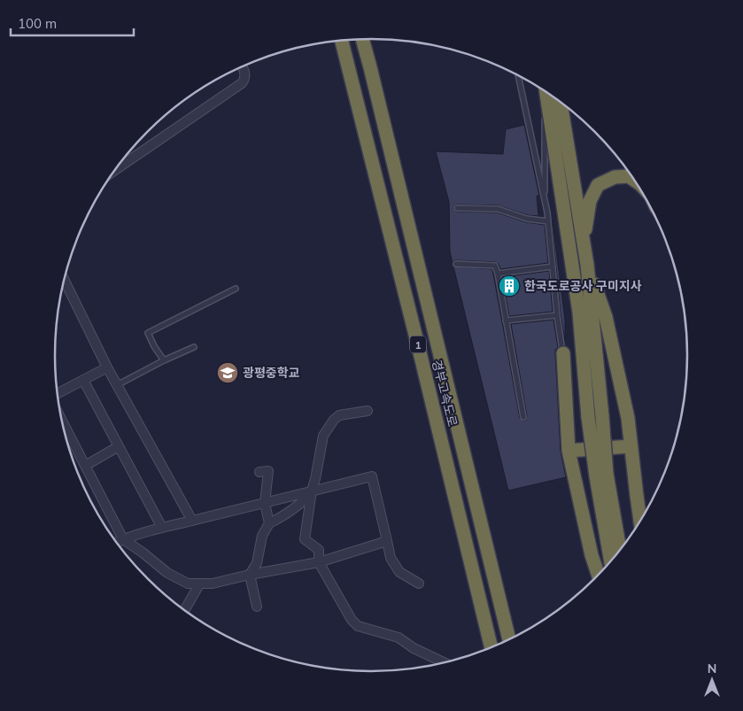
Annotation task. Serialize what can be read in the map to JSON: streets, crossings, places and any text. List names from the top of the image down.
{
  "streets": {
    "highway": ["1", "경부고속도로"]
  },
  "places": {
    "building": ["한국도로공사 구미지사"],
    "school or university": ["광평중학교"]
  },
  "scale_bar": "100 m",
  "north": "top"
}
